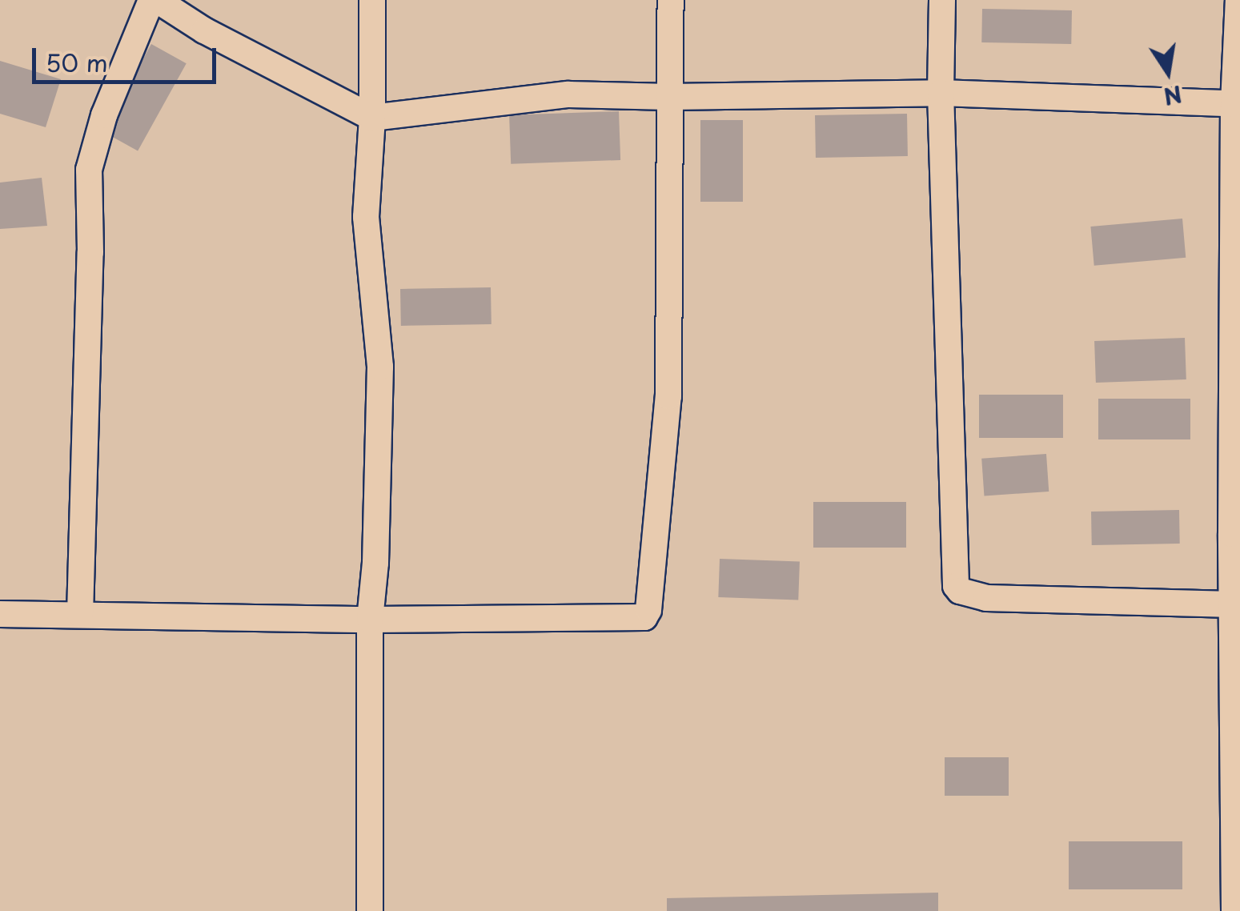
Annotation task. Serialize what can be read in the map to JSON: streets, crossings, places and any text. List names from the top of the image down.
{
  "scale_bar": "50 m",
  "north": "bottom"
}
